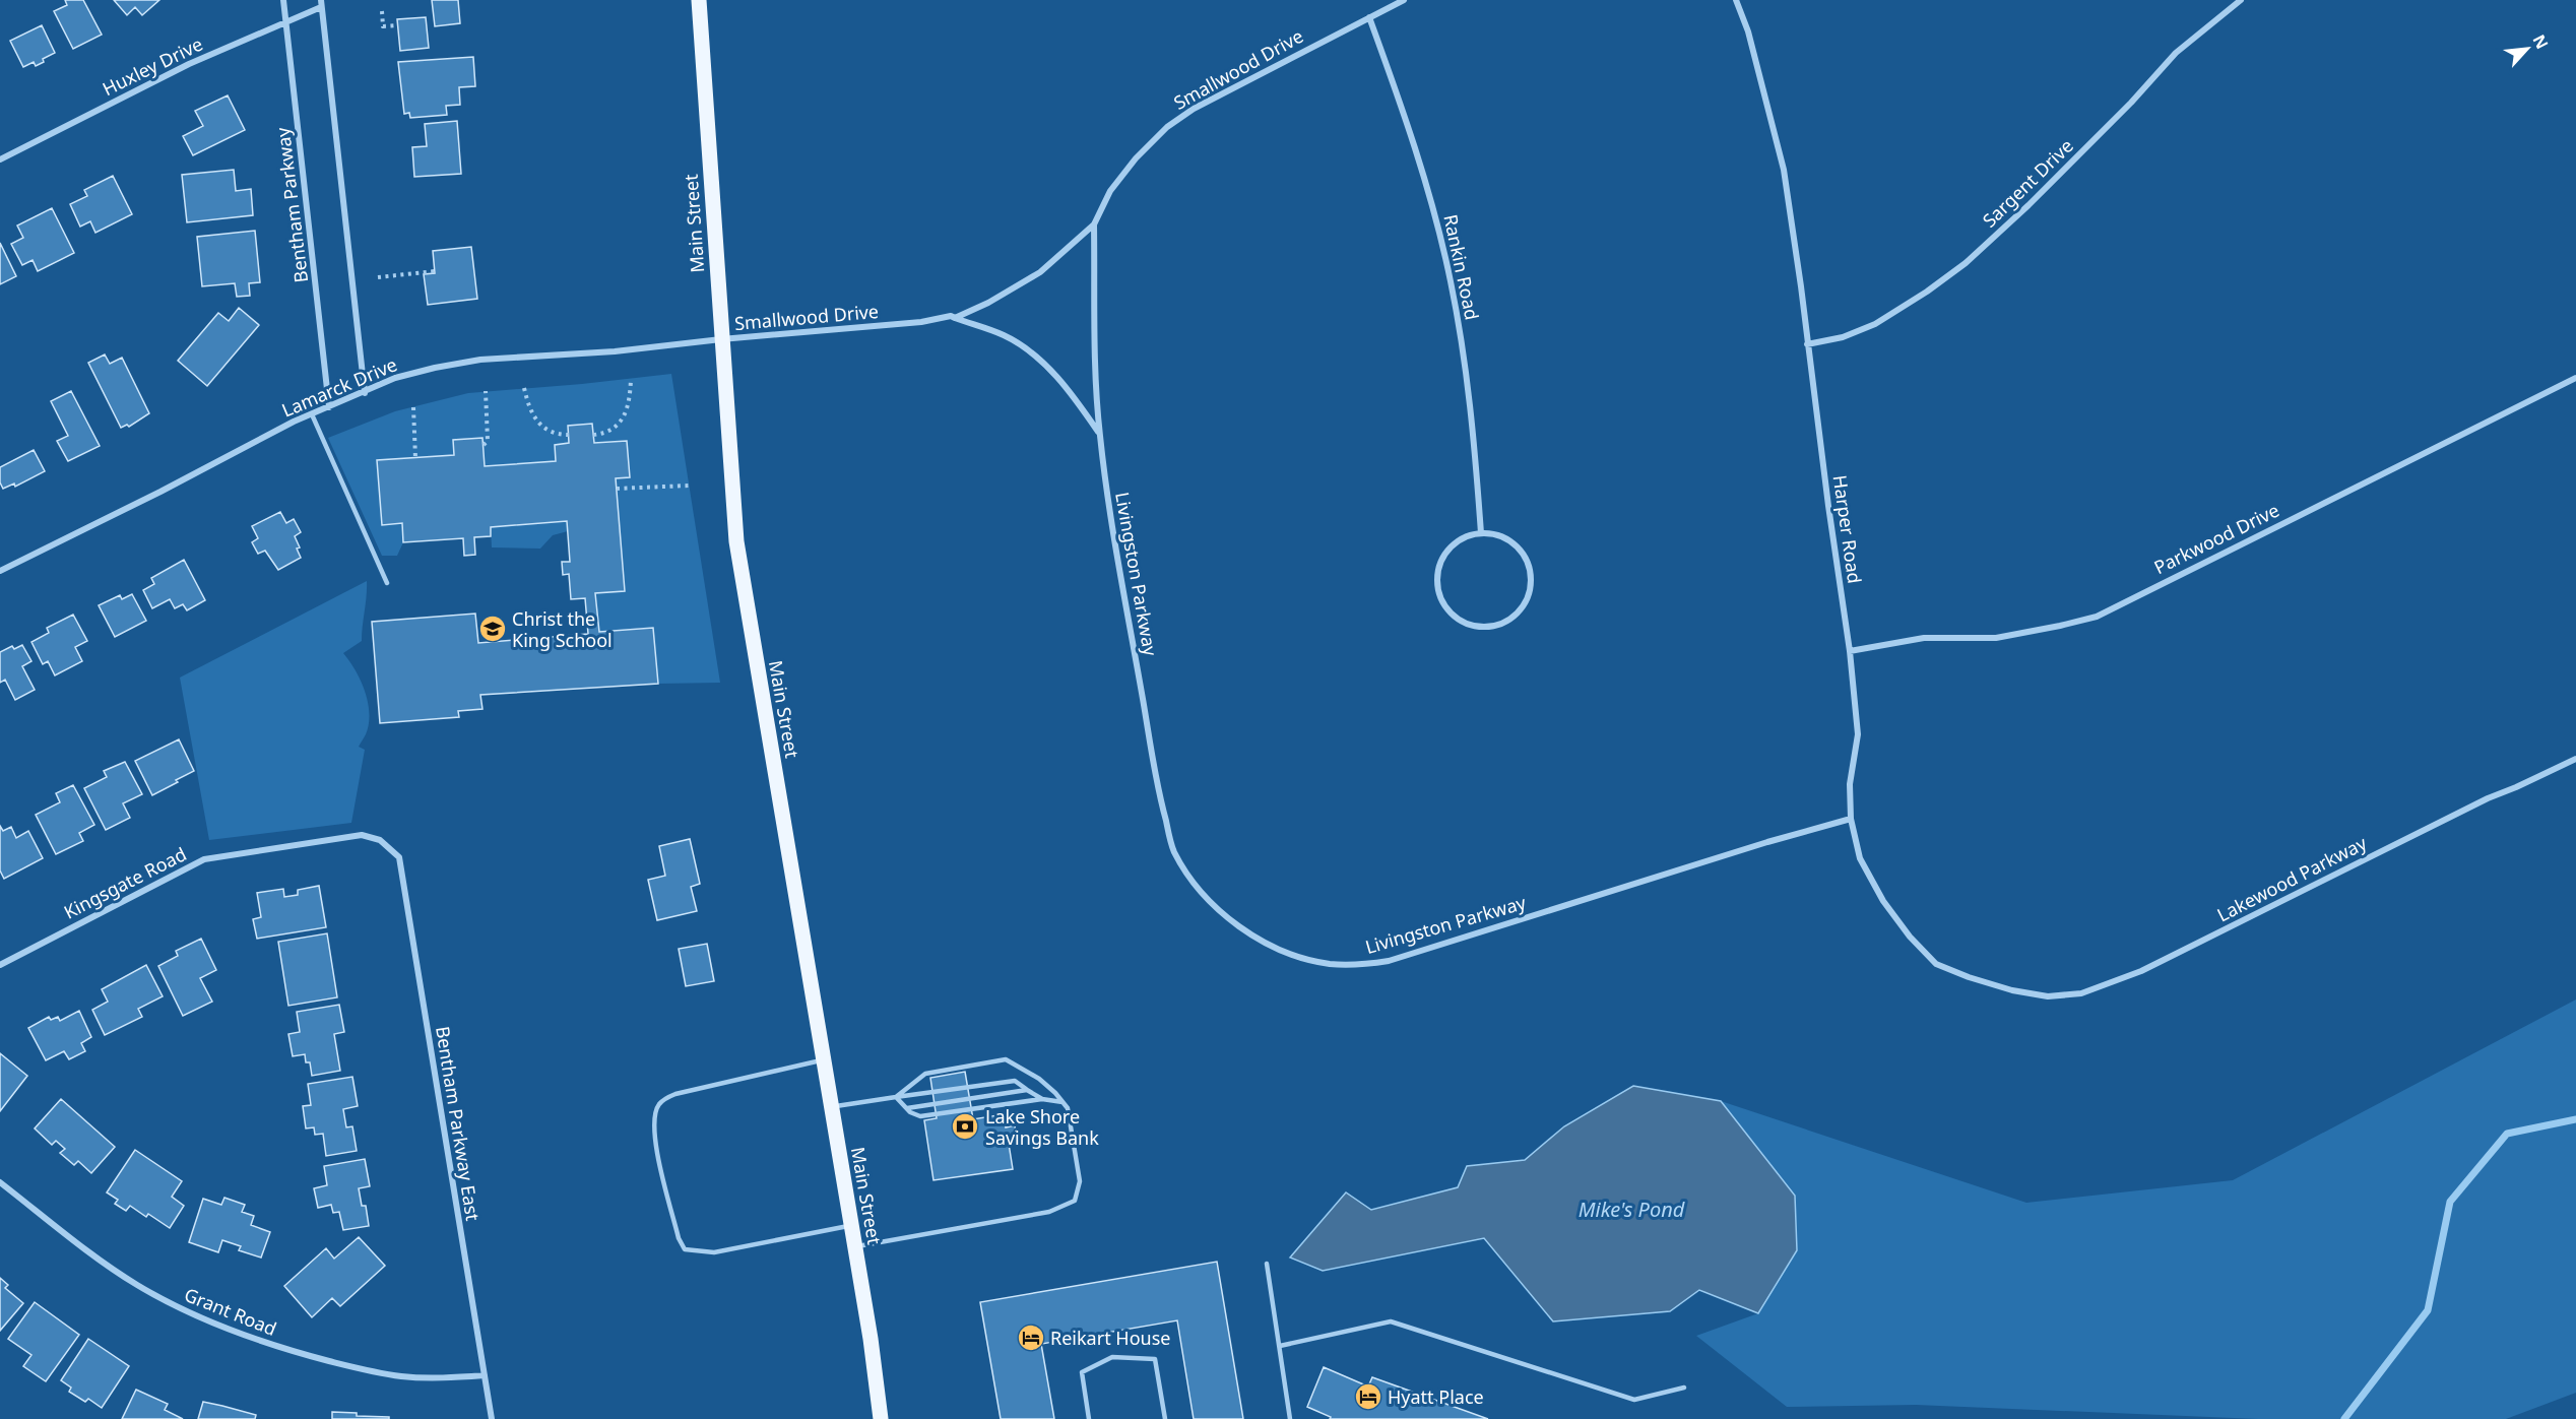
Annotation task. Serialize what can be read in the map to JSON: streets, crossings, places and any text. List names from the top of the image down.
{
  "streets": {
    "main road": ["Main Street"],
    "street": [
      "Huxley Drive",
      "Smallwood Drive",
      "Sargent Drive",
      "Bentham Parkway",
      "Rankin Road",
      "Lamarck Drive",
      "Harper Road",
      "Parkwood Drive",
      "Livingston Parkway",
      "Lakewood Parkway",
      "Kingsgate Road",
      "Bentham Parkway East",
      "Grant Road"
    ]
  },
  "crossings": [
    ["Huxley Drive", "Bentham Parkway"],
    ["Smallwood Drive", "Main Street"],
    ["Smallwood Drive", "Rankin Road"],
    ["Smallwood Drive", "Lamarck Drive"],
    ["Smallwood Drive", "Livingston Parkway"],
    ["Sargent Drive", "Harper Road"],
    ["Bentham Parkway", "Lamarck Drive"],
    ["Main Street", "Lamarck Drive"],
    ["Harper Road", "Parkwood Drive"],
    ["Harper Road", "Livingston Parkway"],
    ["Harper Road", "Lakewood Parkway"],
    ["Kingsgate Road", "Bentham Parkway East"],
    ["Bentham Parkway East", "Grant Road"]
  ],
  "water": ["Mike's Pond"],
  "places": {
    "school or university": ["Christ the King School"],
    "bank": ["Lake Shore Savings Bank"],
    "hotel": ["Reikart House", "Hyatt Place"]
  },
  "north": "top right"
}
